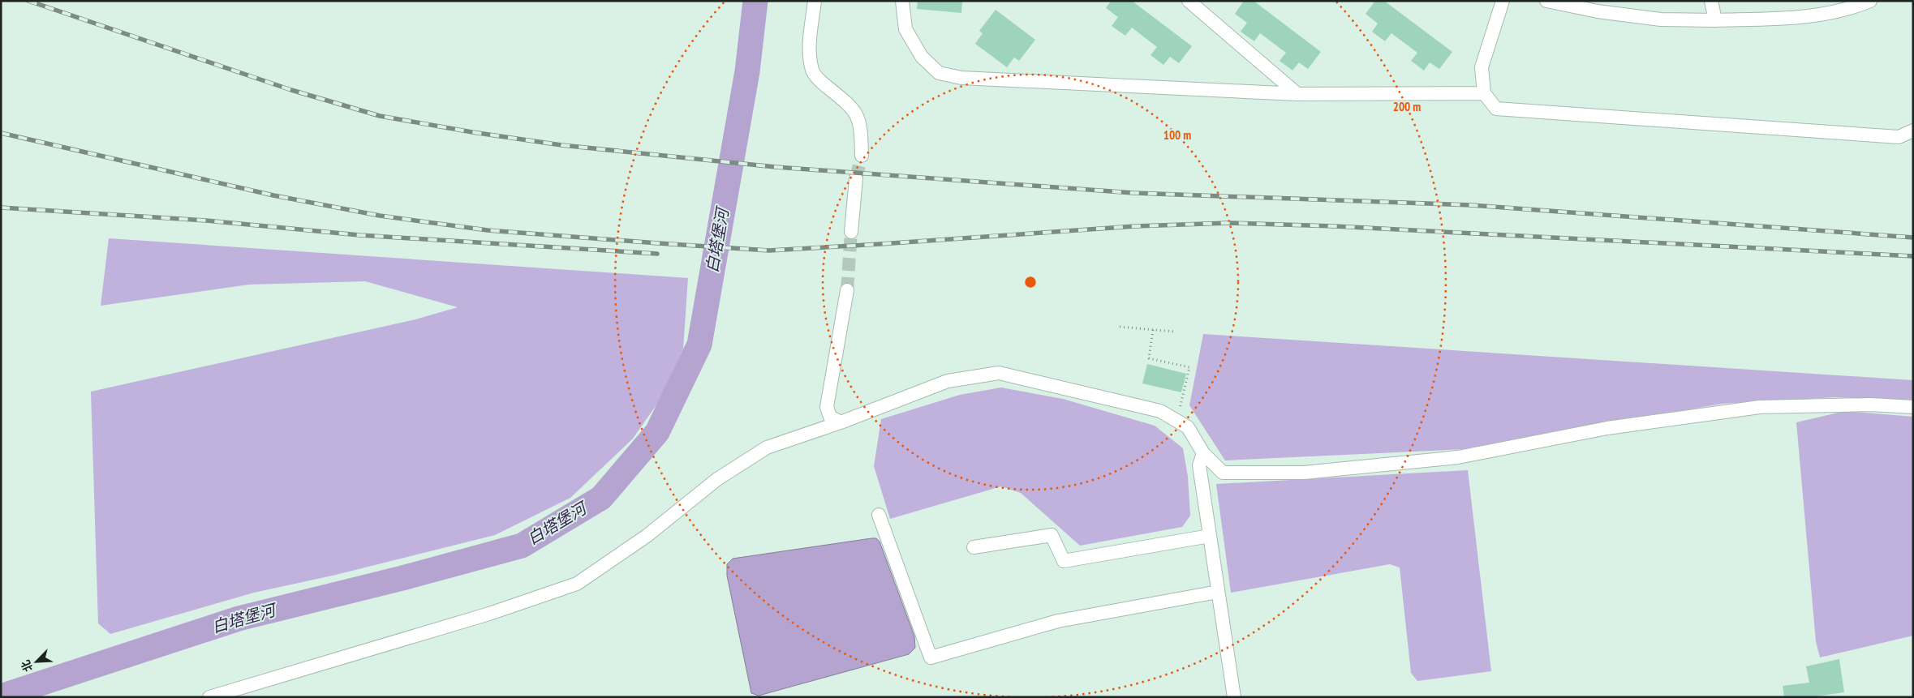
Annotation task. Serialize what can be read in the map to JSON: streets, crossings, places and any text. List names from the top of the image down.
{
  "water": ["白塔堡河"],
  "north": "bottom left",
  "rings": ["200 m", "100 m"]
}
